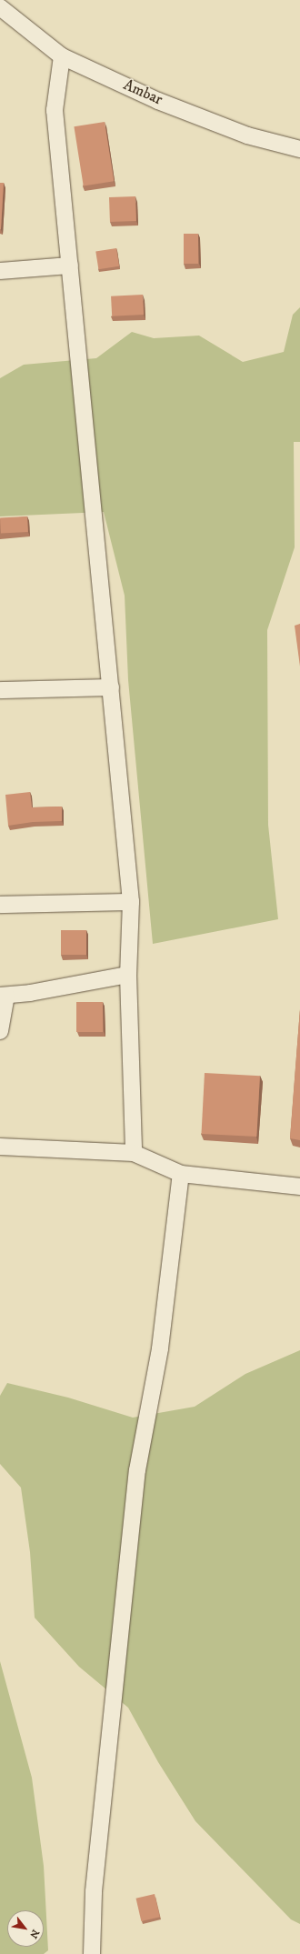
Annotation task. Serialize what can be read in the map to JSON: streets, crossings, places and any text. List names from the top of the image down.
{
  "streets": {
    "street": ["Ambar"]
  },
  "north": "bottom right"
}
